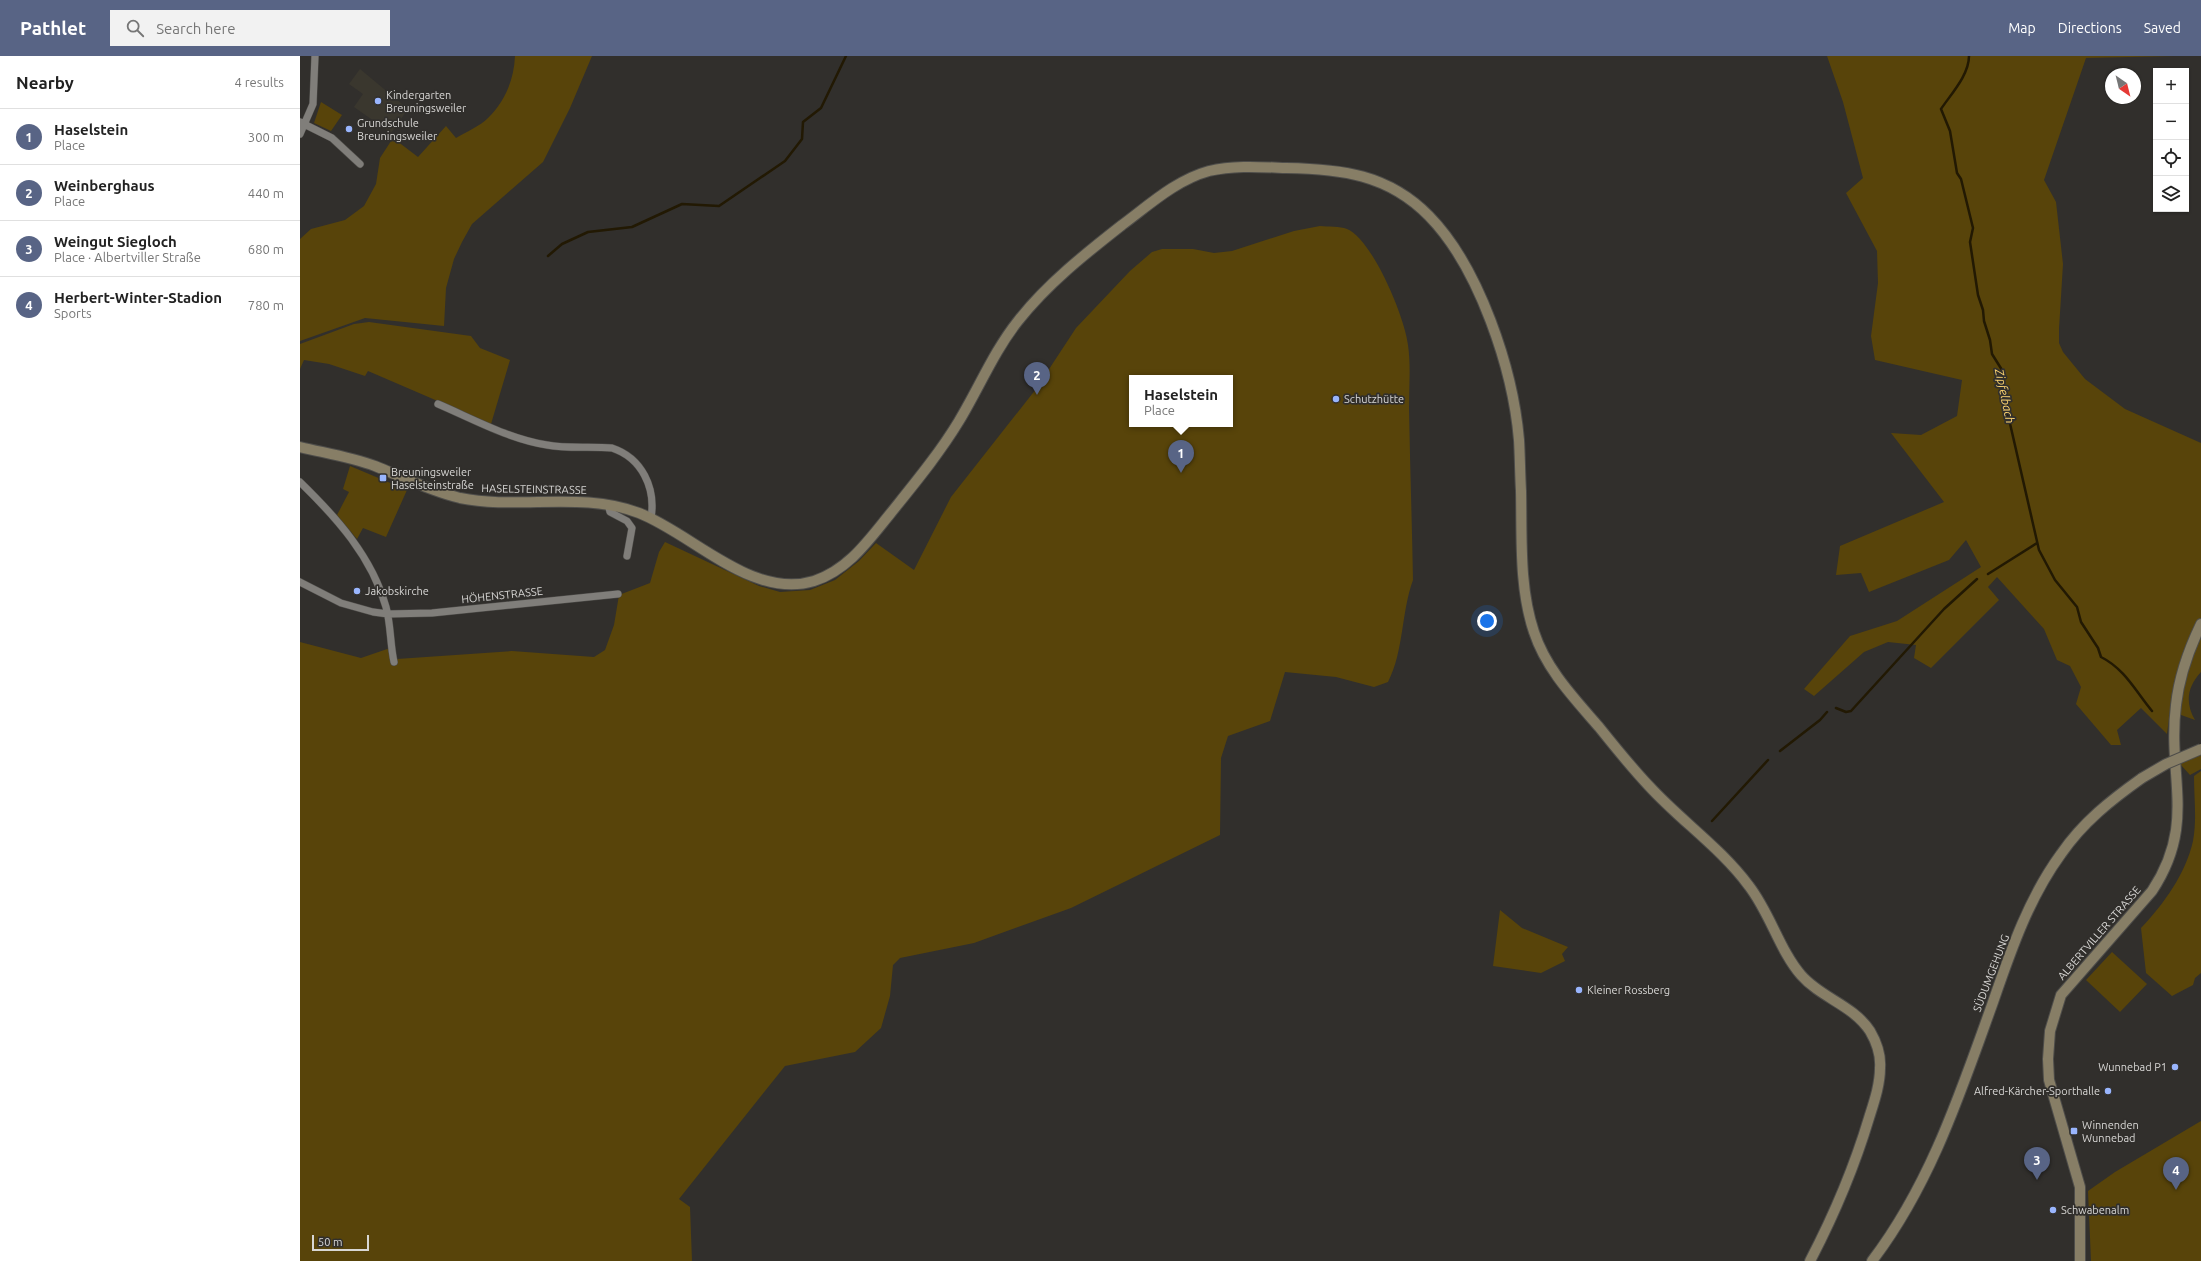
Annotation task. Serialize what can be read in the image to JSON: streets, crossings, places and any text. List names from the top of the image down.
{
  "streets": {
    "street": [
      "HASELSTEINSTRASSE",
      "HÖHENSTRASSE",
      "ALBERTVILLER STRASSE",
      "SÜDUMGEHUNG"
    ]
  },
  "water": ["Zipfelbach"],
  "places": {
    "other": [
      "Kindergarten Breuningsweiler",
      "Grundschule Breuningsweiler",
      "Schutzhütte",
      "Jakobskirche",
      "Kleiner Rossberg",
      "Wunnebad P1",
      "Alfred-Kärcher-Sporthalle",
      "Schwabenalm"
    ],
    "transit": ["Breuningsweiler Haselsteinstraße", "Winnenden Wunnebad"]
  },
  "scale_bar": "50 m",
  "north": "bottom right",
  "page": {
    "header": "Pathlet",
    "search": "Search here",
    "nav": ["Map", "Directions", "Saved"],
    "heading": ["Nearby", "4 results"],
    "map_buttons": ["+", "−"],
    "list": [
      {
        "mark": "1",
        "name": "Haselstein",
        "note": "Place",
        "value": "300 m"
      },
      {
        "mark": "2",
        "name": "Weinberghaus",
        "note": "Place",
        "value": "440 m"
      },
      {
        "mark": "3",
        "name": "Weingut Siegloch",
        "note": "Place · Albertviller Straße",
        "value": "680 m"
      },
      {
        "mark": "4",
        "name": "Herbert-Winter-Stadion",
        "note": "Sports",
        "value": "780 m"
      }
    ],
    "pins": [
      "2",
      "1",
      "3",
      "4"
    ],
    "popup": ["Haselstein", "Place"],
    "scale": "50 m"
  }
}
